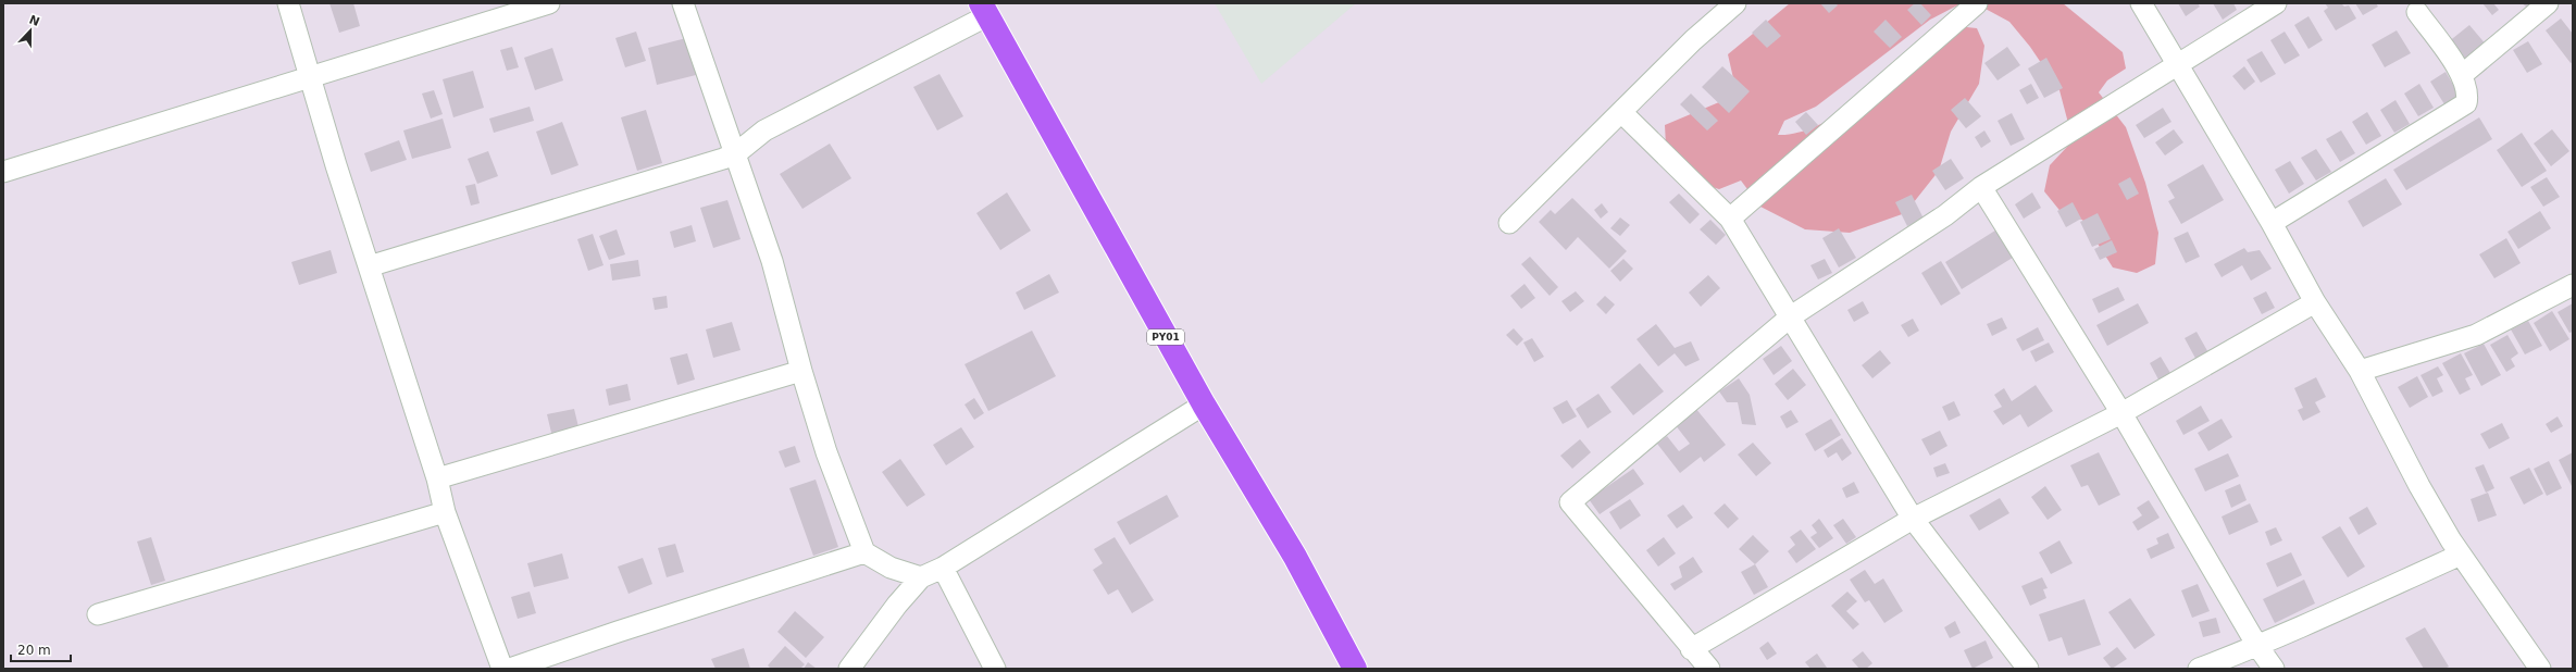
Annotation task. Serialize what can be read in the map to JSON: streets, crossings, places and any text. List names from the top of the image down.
{
  "streets": {
    "highway": ["PY01"]
  },
  "scale_bar": "20 m",
  "north": "top"
}
